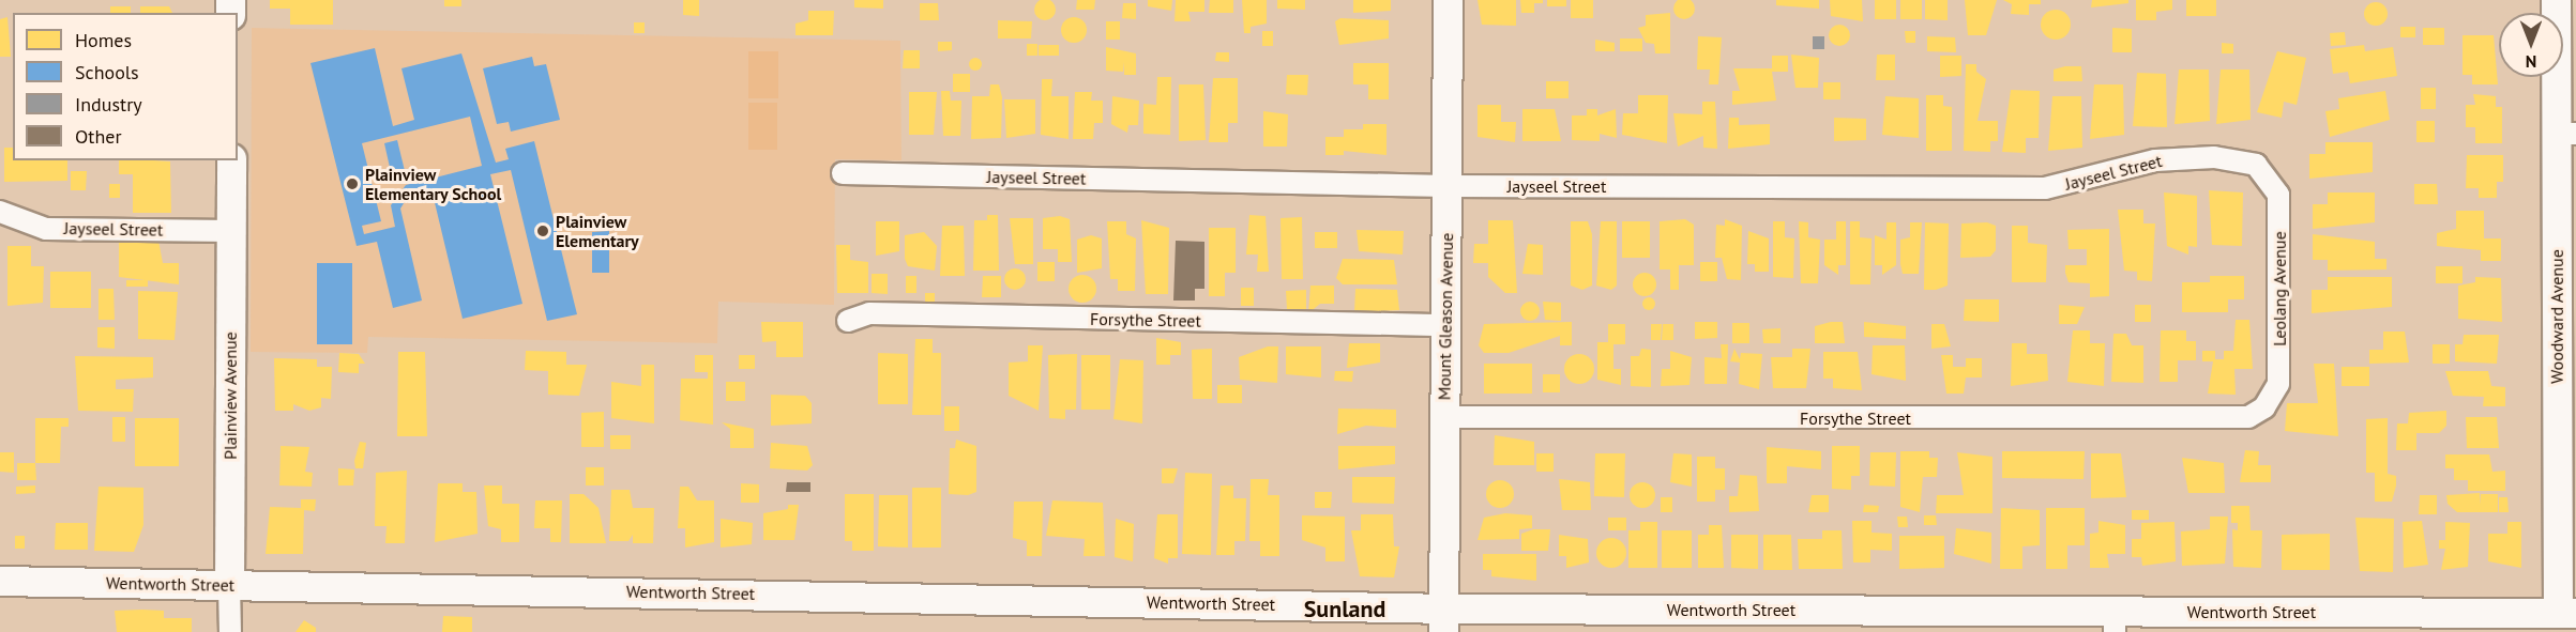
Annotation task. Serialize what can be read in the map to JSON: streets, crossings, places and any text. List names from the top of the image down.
{
  "streets": {
    "street": [
      "Jayseel Street",
      "Leolang Avenue",
      "Mount Gleason Avenue",
      "Woodward Avenue",
      "Forsythe Street",
      "Plainview Avenue",
      "Wentworth Street"
    ]
  },
  "crossings": [
    ["Jayseel Street", "Leolang Avenue"],
    ["Jayseel Street", "Mount Gleason Avenue"],
    ["Jayseel Street", "Plainview Avenue"],
    ["Leolang Avenue", "Forsythe Street"],
    ["Mount Gleason Avenue", "Forsythe Street"],
    ["Mount Gleason Avenue", "Wentworth Street"],
    ["Woodward Avenue", "Wentworth Street"],
    ["Plainview Avenue", "Wentworth Street"]
  ],
  "districts": ["Sunland"],
  "places": ["Plainview Elementary School", "Plainview Elementary"],
  "legend": [
    "Homes",
    "Schools",
    "Industry",
    "Other"
  ],
  "north": "bottom"
}
